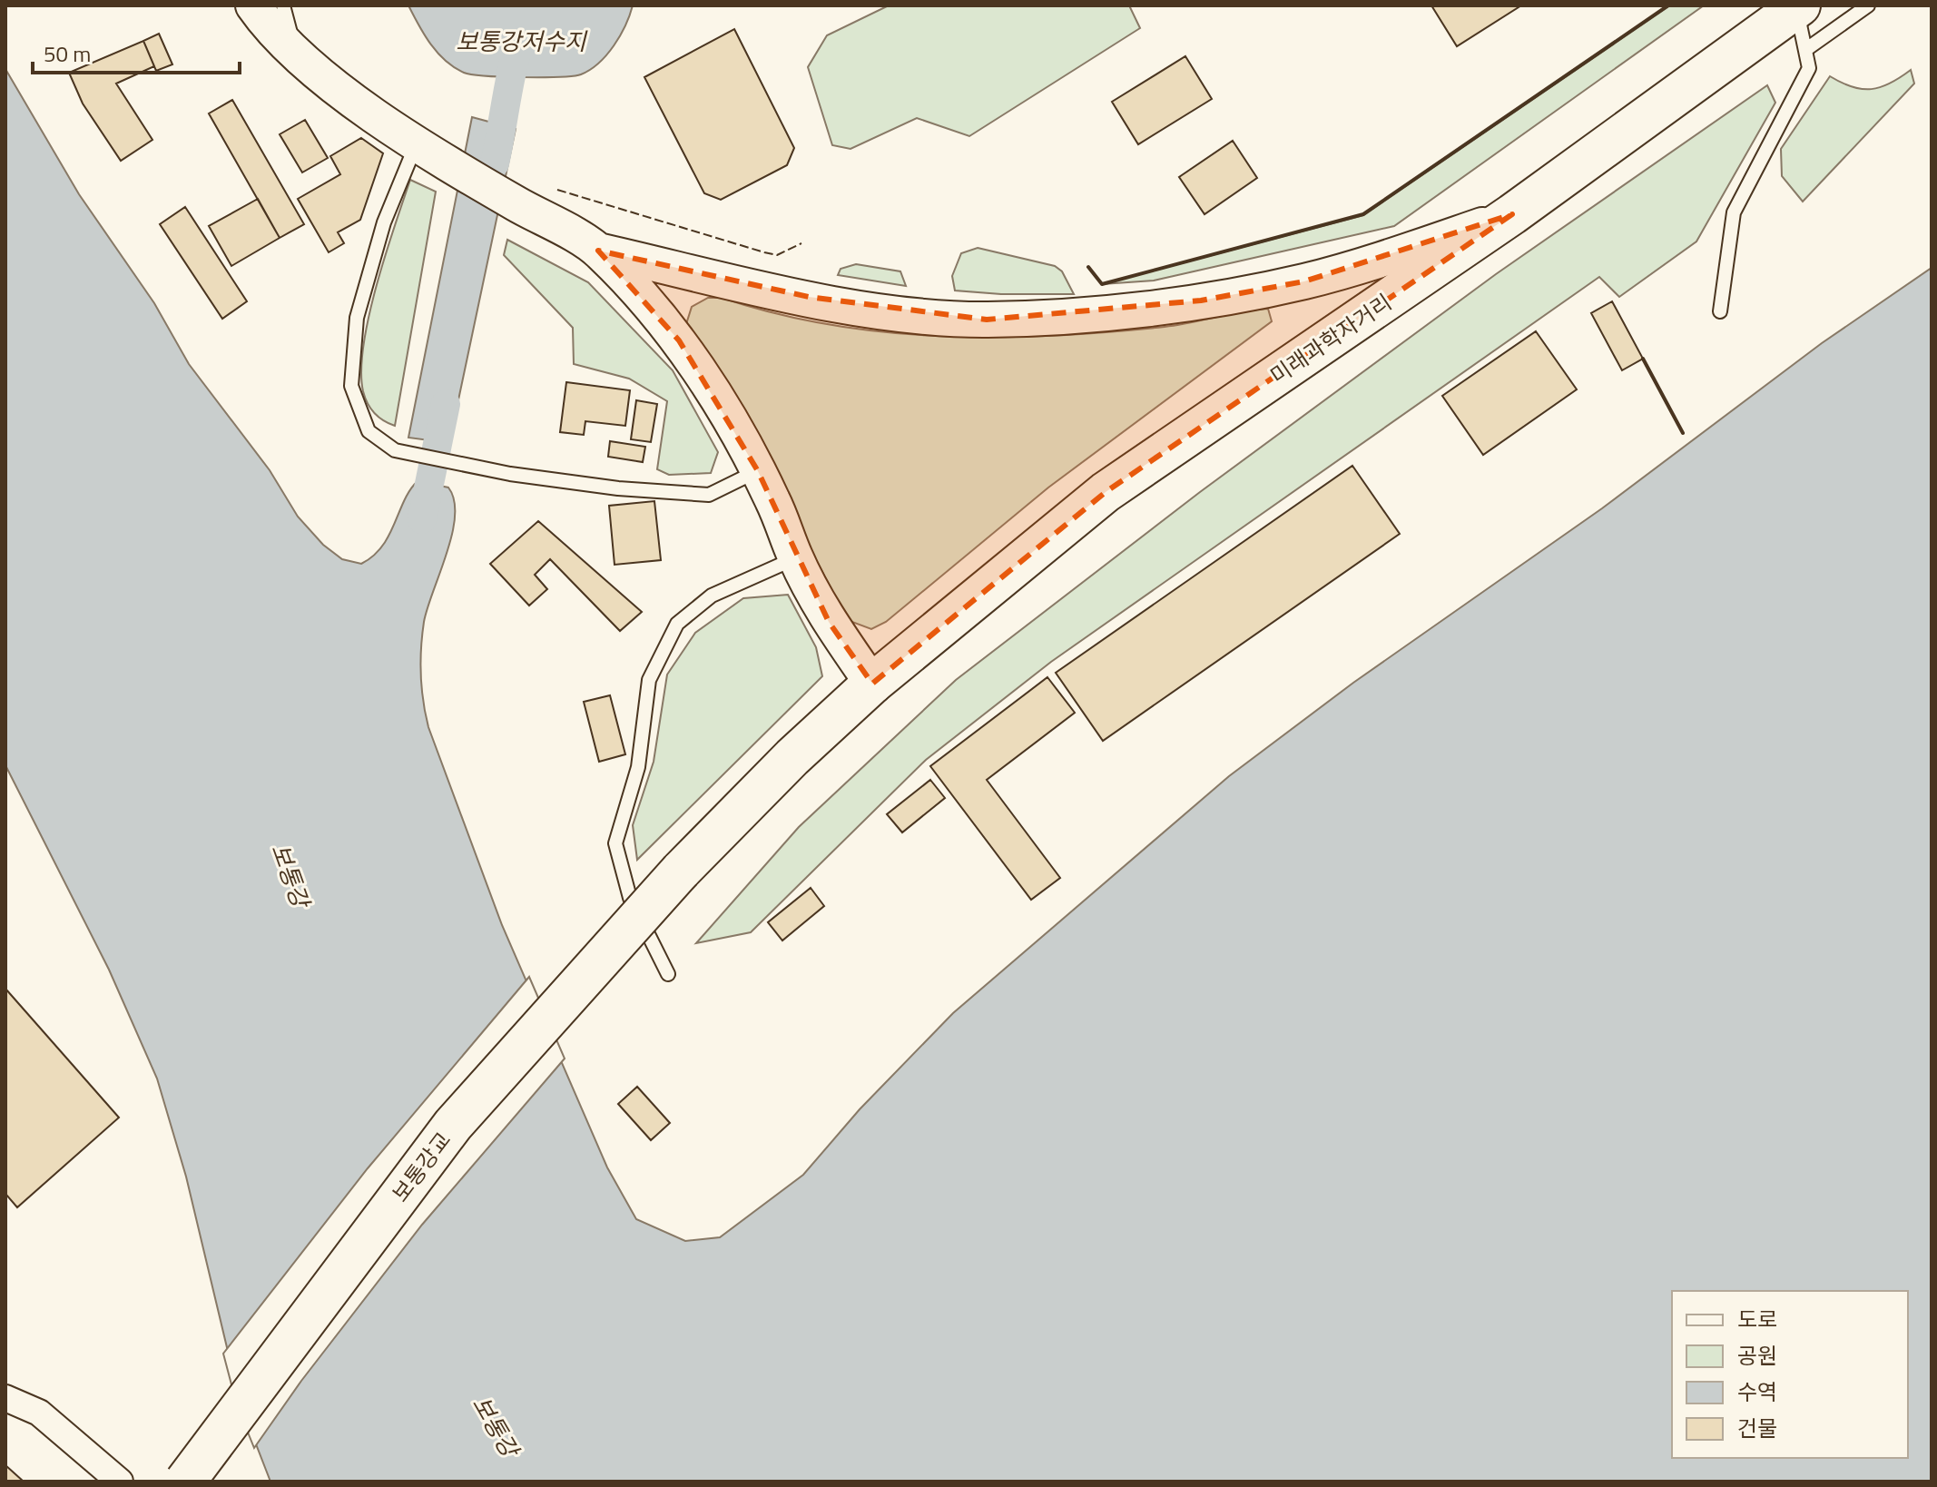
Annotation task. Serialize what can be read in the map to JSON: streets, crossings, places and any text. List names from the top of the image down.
{
  "streets": {
    "main road": ["미래과학자거리", "보통강교"]
  },
  "crossings": [
    ["미래과학자거리", "보통강교"]
  ],
  "water": ["보통강저수지", "보통강"],
  "legend": [
    "도로",
    "공원",
    "수역",
    "건물"
  ],
  "scale_bar": "50 m"
}
